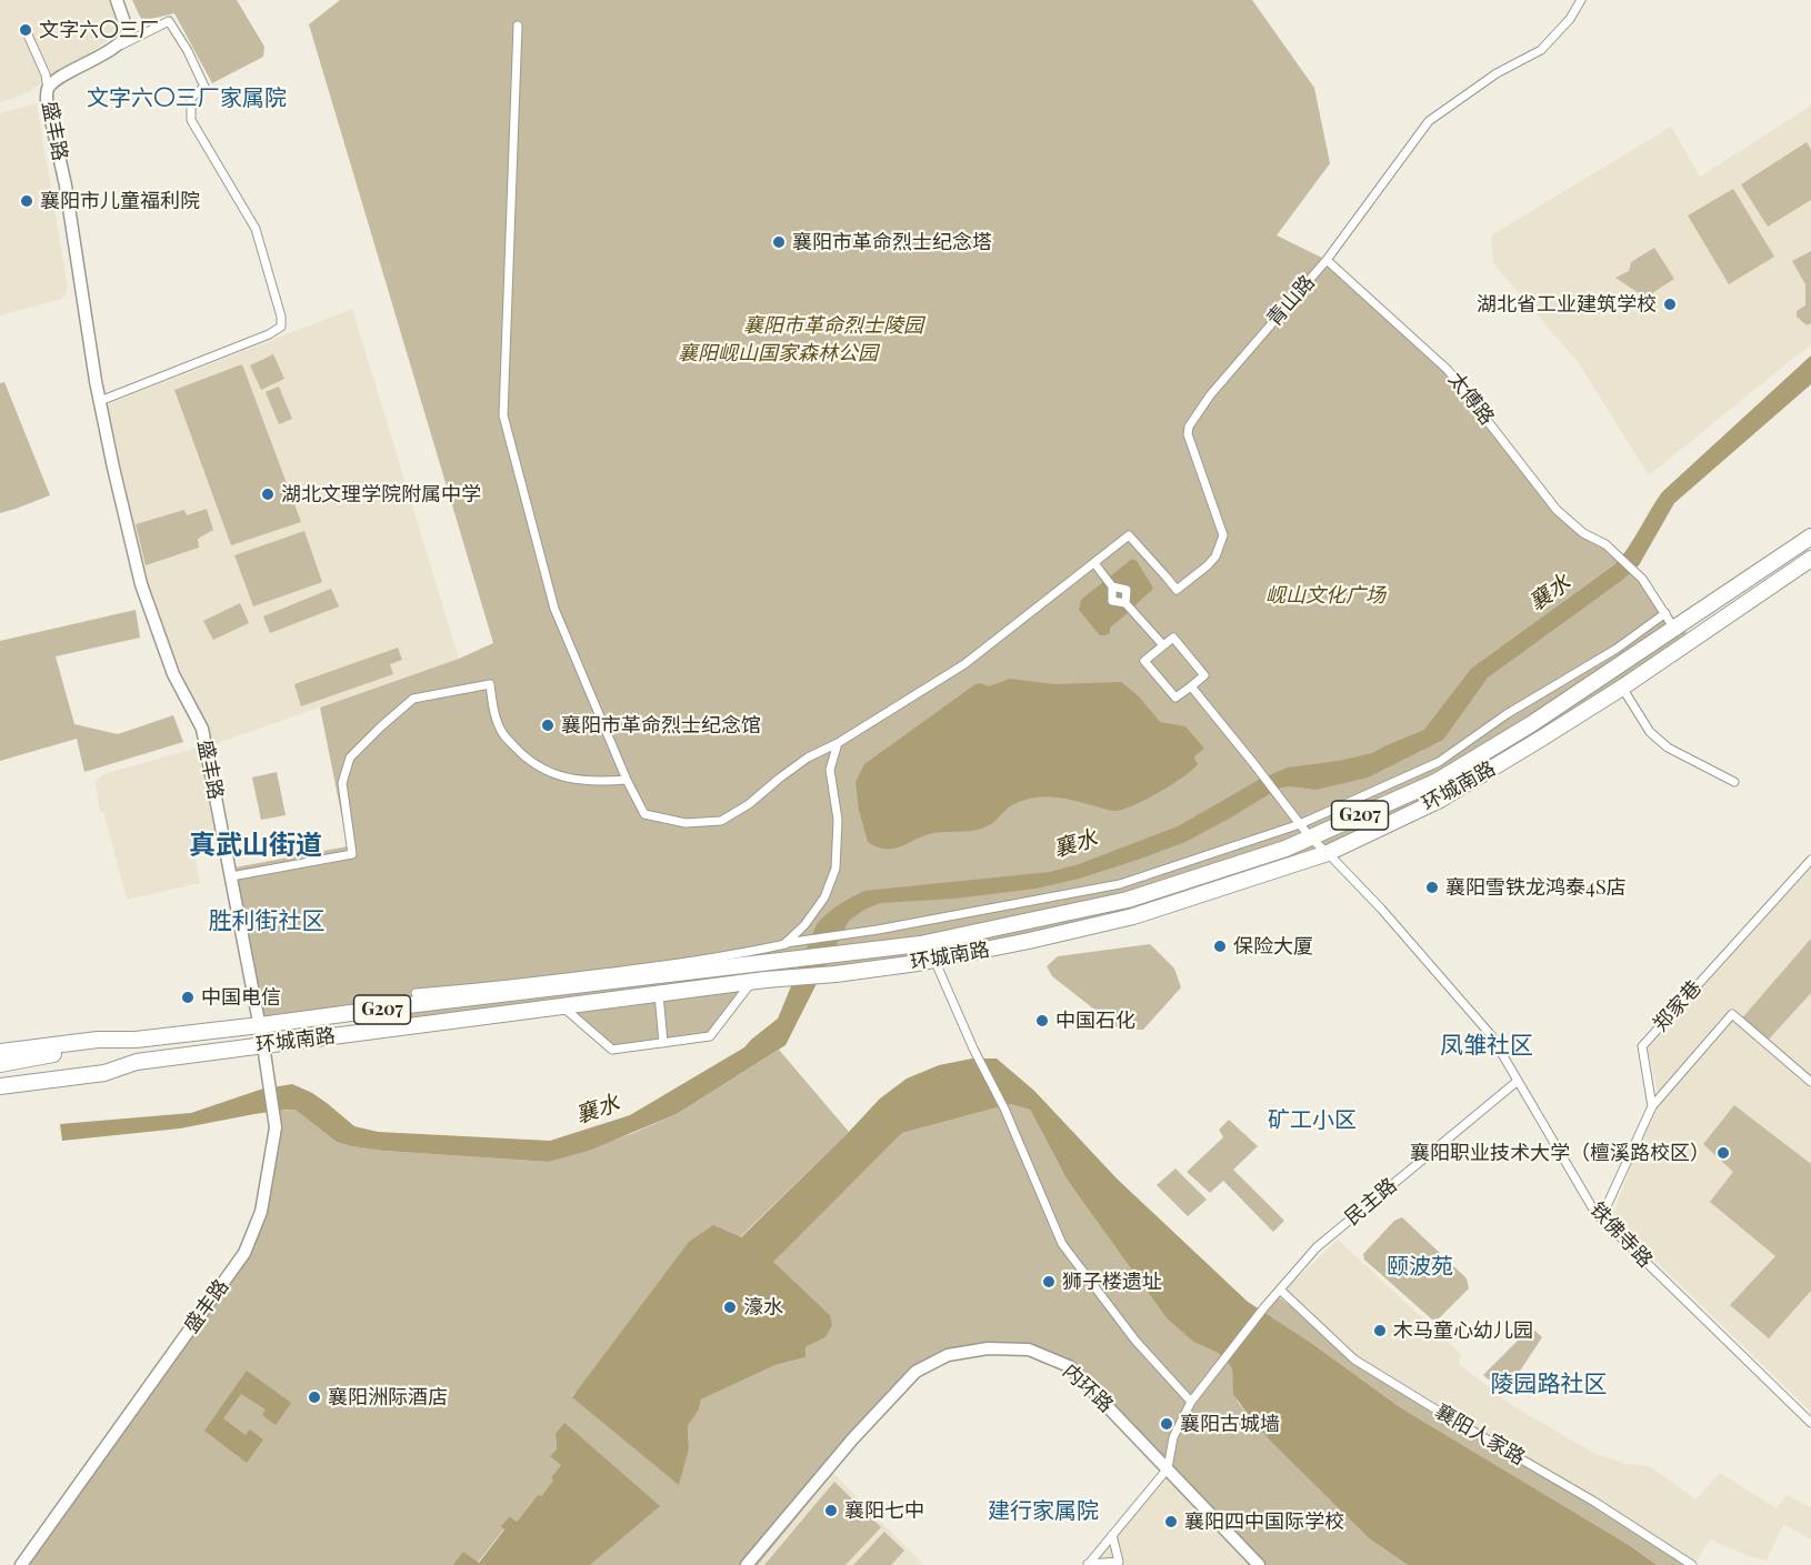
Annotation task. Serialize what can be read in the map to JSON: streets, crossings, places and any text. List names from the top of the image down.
{
  "streets": {
    "highway": ["环城南路", "G207"],
    "street": [
      "盛丰路",
      "青山路",
      "太傅路",
      "郑家巷",
      "民主路",
      "铁佛寺路",
      "内环路",
      "襄阳人家路"
    ]
  },
  "crossings": [
    ["盛丰路", "环城南路"],
    ["青山路", "太傅路"],
    ["太傅路", "环城南路"],
    ["环城南路", "铁佛寺路"],
    ["民主路", "铁佛寺路"],
    ["民主路", "襄阳人家路"]
  ],
  "districts": [
    "文字六〇三厂家属院",
    "真武山街道",
    "胜利街社区",
    "凤雏社区",
    "矿工小区",
    "颐波苑",
    "陵园路社区",
    "建行家属院"
  ],
  "water": ["襄水"],
  "parks": ["襄阳市革命烈士陵园", "襄阳岘山国家森林公园", "岘山文化广场"],
  "places": [
    "文字六〇三厂",
    "襄阳市儿童福利院",
    "襄阳市革命烈士纪念塔",
    "湖北省工业建筑学校",
    "湖北文理学院附属中学",
    "襄阳市革命烈士纪念馆",
    "襄阳雪铁龙鸿泰4S店",
    "保险大厦",
    "中国电信",
    "中国石化",
    "襄阳职业技术大学（檀溪路校区）",
    "狮子楼遗址",
    "濠水",
    "木马童心幼儿园",
    "襄阳洲际酒店",
    "襄阳古城墙",
    "襄阳七中",
    "襄阳四中国际学校"
  ]
}
